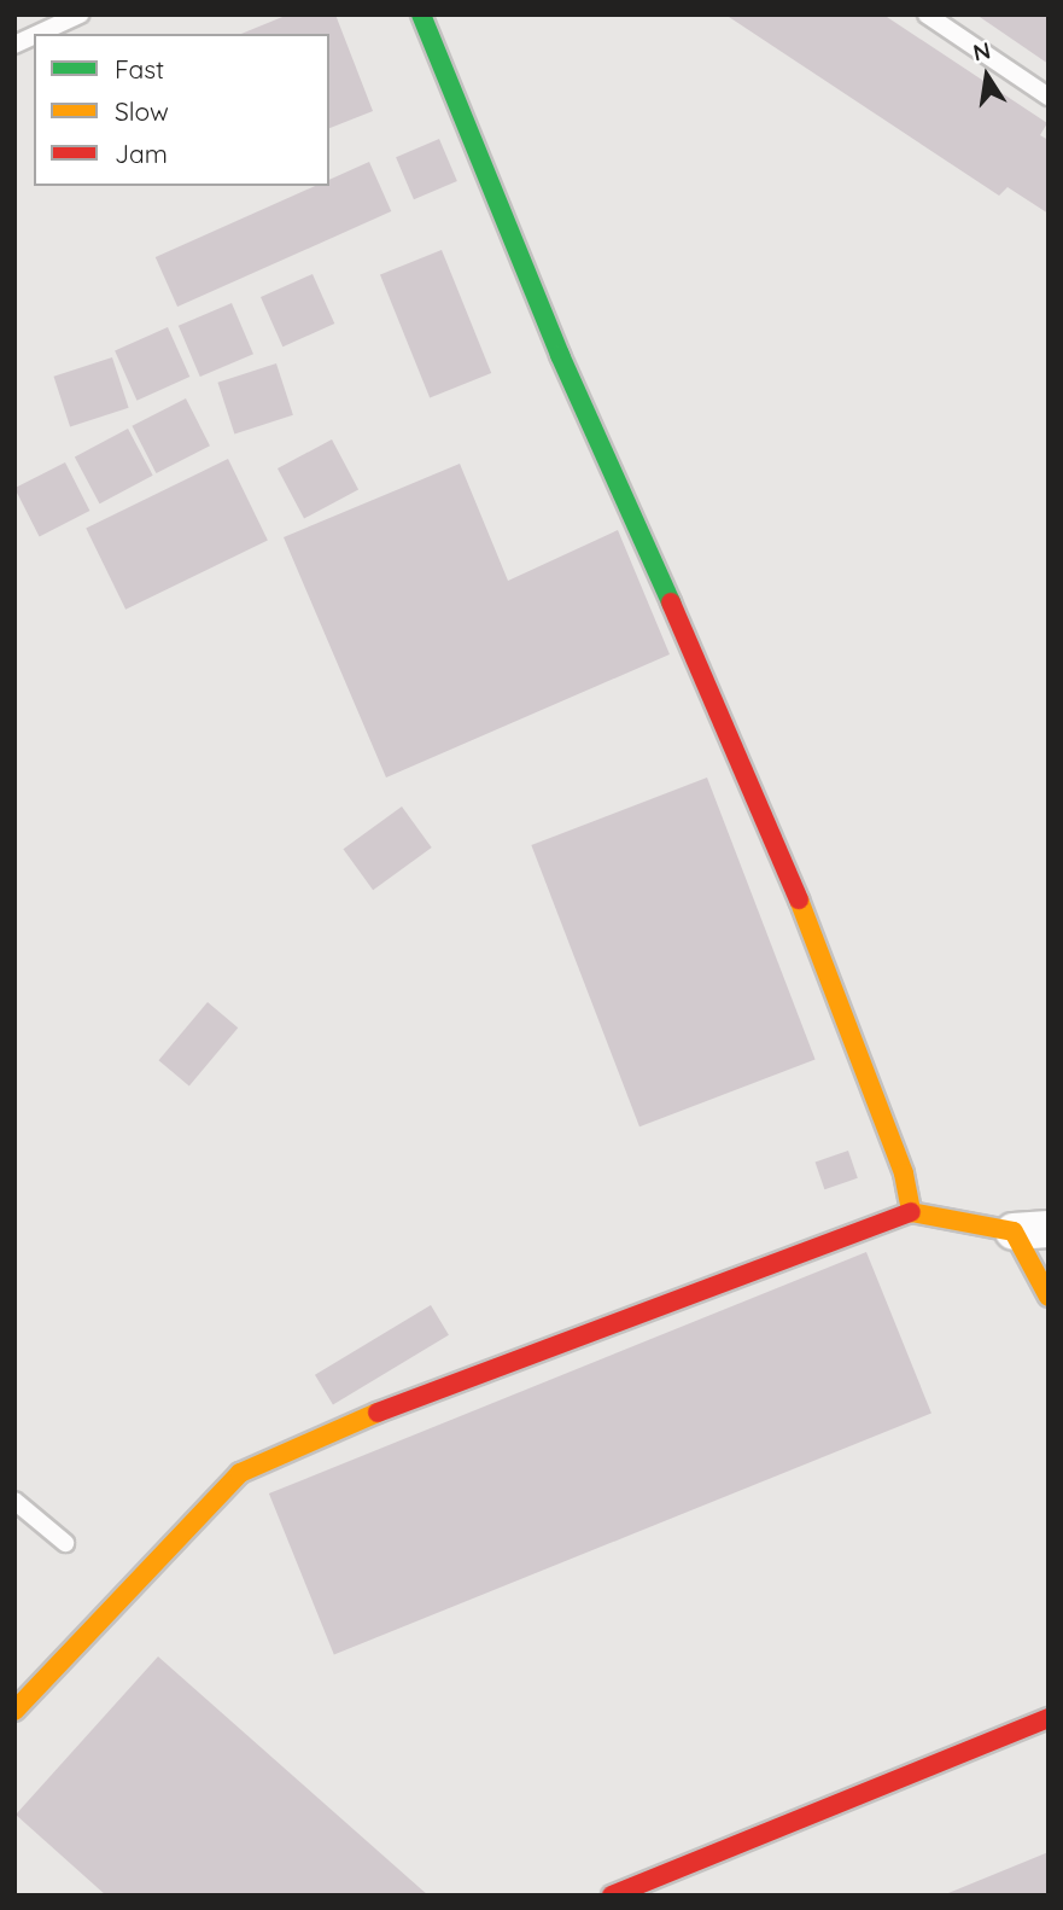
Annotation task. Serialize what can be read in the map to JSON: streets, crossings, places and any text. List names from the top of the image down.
{
  "legend": ["Fast", "Slow", "Jam"],
  "north": "top"
}
